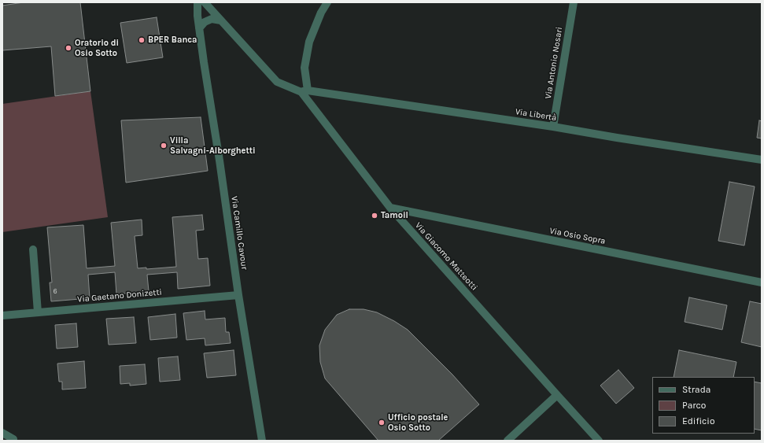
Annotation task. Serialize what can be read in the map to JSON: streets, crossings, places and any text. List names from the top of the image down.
{
  "streets": {
    "street": [
      "Via Antonio Nosari",
      "Via Libertà",
      "Via Camillo Cavour",
      "Via Osio Sopra",
      "Via Giacomo Matteotti",
      "Via Gaetano Donizetti"
    ]
  },
  "crossings": [
    ["Via Antonio Nosari", "Via Libertà"],
    ["Via Libertà", "Via Giacomo Matteotti"],
    ["Via Camillo Cavour", "Via Gaetano Donizetti"],
    ["Via Osio Sopra", "Via Giacomo Matteotti"]
  ],
  "places": [
    "BPER Banca",
    "Oratorio di Osio Sotto",
    "Villa Salvagni-Alborghetti",
    "Tamoil",
    "Ufficio postale Osio Sotto"
  ],
  "house_numbers": ["6"],
  "legend": ["Strada", "Parco", "Edificio"]
}
